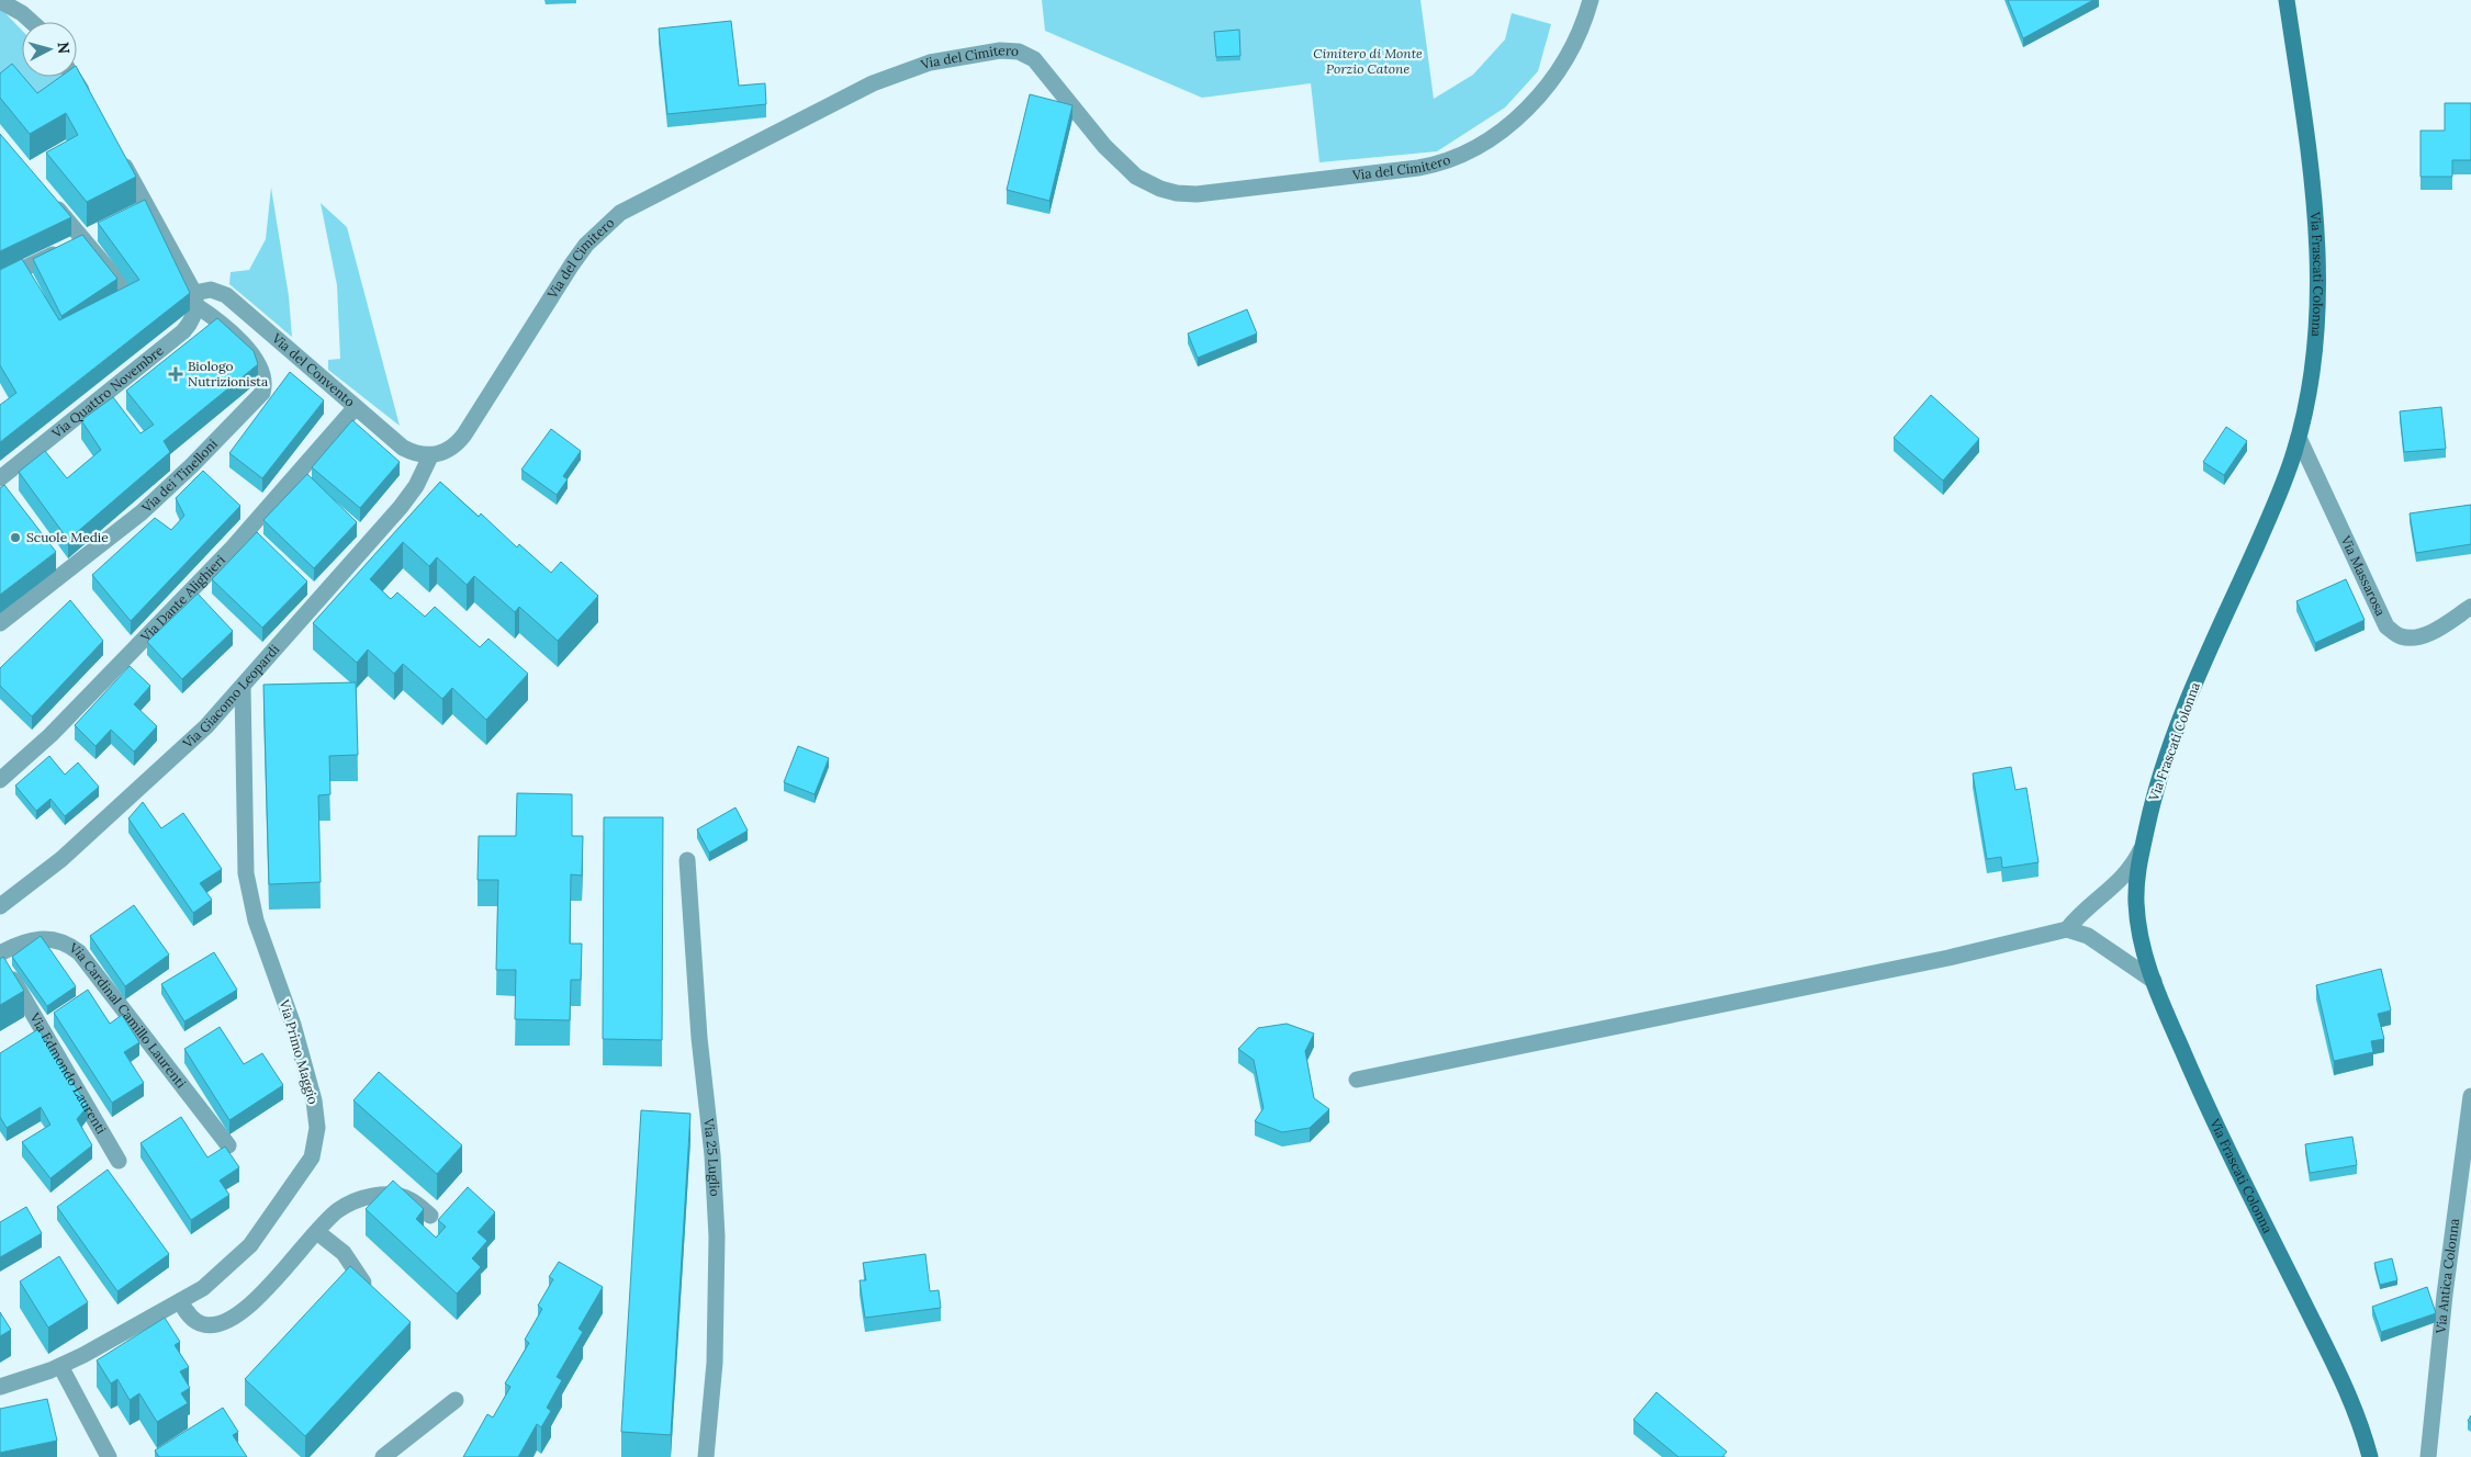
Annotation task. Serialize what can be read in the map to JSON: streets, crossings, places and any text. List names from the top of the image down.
{
  "streets": {
    "street": [
      "Via del Cimitero",
      "Via Frascati Colonna",
      "Via del Convento",
      "Via Quattro Novembre",
      "Via dei Tinelloni",
      "Via Massarosa",
      "Via Dante Alighieri",
      "Via Giacomo Leopardi",
      "Via Cardinal Camillo Laurenti",
      "Via Primo Maggio",
      "Via Edmondo Laurenti",
      "Via 25 Luglio",
      "Via Antica Colonna"
    ]
  },
  "crossings": [
    ["Via del Cimitero", "Via del Convento"],
    ["Via del Cimitero", "Via Giacomo Leopardi"],
    ["Via Frascati Colonna", "Via Massarosa"],
    ["Via del Convento", "Via Quattro Novembre"],
    ["Via del Convento", "Via dei Tinelloni"],
    ["Via del Convento", "Via Dante Alighieri"],
    ["Via del Convento", "Via Giacomo Leopardi"],
    ["Via Quattro Novembre", "Via dei Tinelloni"],
    ["Via Giacomo Leopardi", "Via Primo Maggio"]
  ],
  "parks": ["Cimitero di Monte Porzio Catone"],
  "places": {
    "health": ["Biologo Nutrizionista"],
    "other": ["Scuole Medie"]
  },
  "north": "right"
}
